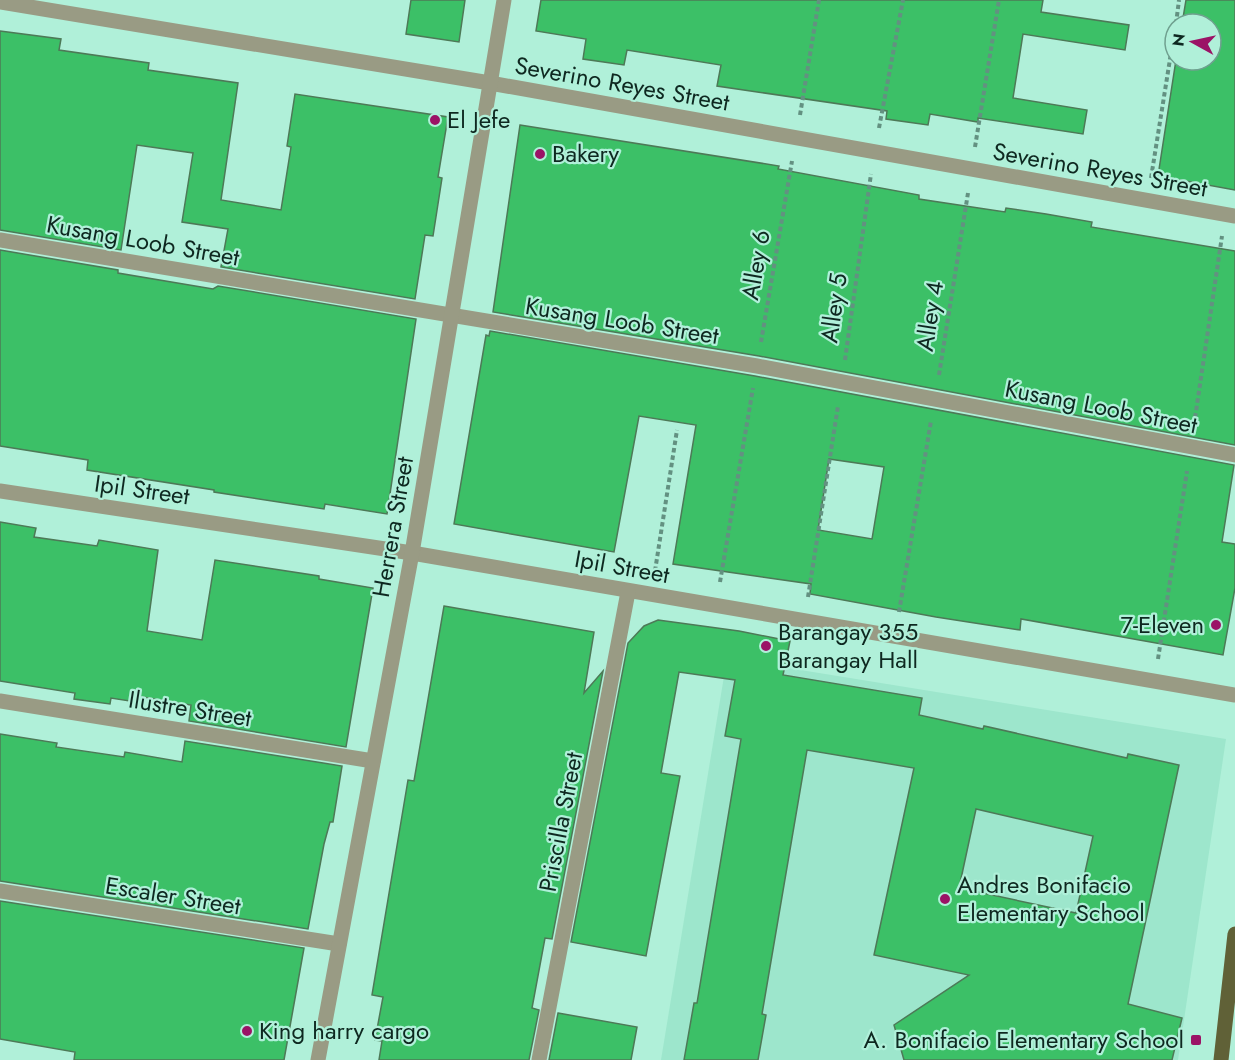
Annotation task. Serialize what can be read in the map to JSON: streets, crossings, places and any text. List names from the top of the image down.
{
  "streets": {
    "street": [
      "Severino Reyes Street",
      "Kusang Loob Street",
      "Ipil Street",
      "Herrera Street",
      "Ilustre Street",
      "Priscilla Street",
      "Escaler Street"
    ],
    "path": ["Alley 6", "Alley 5", "Alley 4"]
  },
  "crossings": [
    ["Severino Reyes Street", "Alley 6"],
    ["Severino Reyes Street", "Alley 5"],
    ["Severino Reyes Street", "Alley 4"],
    ["Severino Reyes Street", "Herrera Street"],
    ["Kusang Loob Street", "Alley 6"],
    ["Kusang Loob Street", "Alley 5"],
    ["Kusang Loob Street", "Alley 4"],
    ["Kusang Loob Street", "Herrera Street"],
    ["Alley 6", "Ipil Street"],
    ["Alley 5", "Ipil Street"],
    ["Alley 4", "Ipil Street"],
    ["Ipil Street", "Herrera Street"],
    ["Ipil Street", "Priscilla Street"],
    ["Herrera Street", "Ilustre Street"],
    ["Herrera Street", "Escaler Street"]
  ],
  "places": {
    "other": [
      "El Jefe",
      "Bakery",
      "7-Eleven",
      "Barangay 355 Barangay Hall",
      "Andres Bonifacio Elementary School",
      "King harry cargo"
    ],
    "transit": ["A. Bonifacio Elementary School"]
  },
  "north": "left"
}
